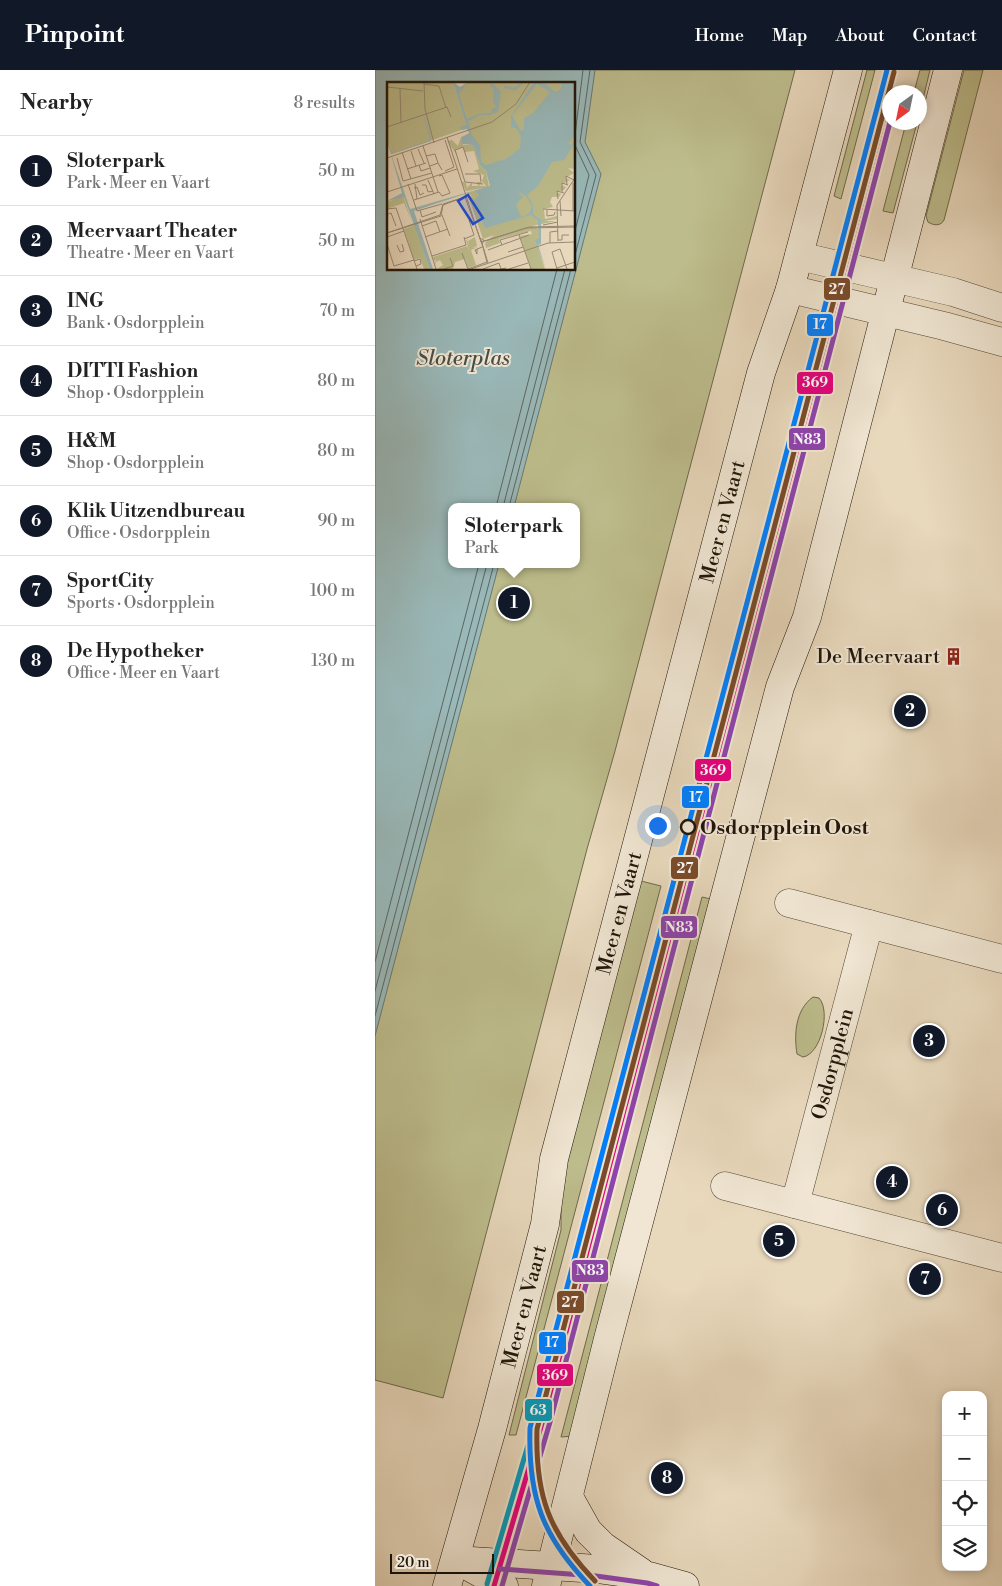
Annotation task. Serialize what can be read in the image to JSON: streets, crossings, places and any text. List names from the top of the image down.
{
  "streets": {
    "main road": ["Meer en Vaart", "Osdorpplein"]
  },
  "water": ["Sloterplas"],
  "places": {
    "building": ["De Meervaart"],
    "other": ["Osdorpplein Oost"]
  },
  "lines": [
    "transit line 17",
    "transit line 27",
    "transit line 63",
    "transit line 369",
    "transit line N83"
  ],
  "scale_bar": "20 m",
  "north": "bottom left",
  "page": {
    "header": "Pinpoint",
    "nav": [
      "Home",
      "Map",
      "About",
      "Contact"
    ],
    "heading": ["Nearby", "8 results"],
    "list": [
      {
        "mark": "1",
        "name": "Sloterpark",
        "note": "Park · Meer en Vaart",
        "value": "50 m"
      },
      {
        "mark": "2",
        "name": "Meervaart Theater",
        "note": "Theatre · Meer en Vaart",
        "value": "50 m"
      },
      {
        "mark": "3",
        "name": "ING",
        "note": "Bank · Osdorpplein",
        "value": "70 m"
      },
      {
        "mark": "4",
        "name": "DITTI Fashion",
        "note": "Shop · Osdorpplein",
        "value": "80 m"
      },
      {
        "mark": "5",
        "name": "H&M",
        "note": "Shop · Osdorpplein",
        "value": "80 m"
      },
      {
        "mark": "6",
        "name": "Klik Uitzendbureau",
        "note": "Office · Osdorpplein",
        "value": "90 m"
      },
      {
        "mark": "7",
        "name": "SportCity",
        "note": "Sports · Osdorpplein",
        "value": "100 m"
      },
      {
        "mark": "8",
        "name": "De Hypotheker",
        "note": "Office · Meer en Vaart",
        "value": "130 m"
      }
    ],
    "popup": ["Sloterpark", "Park"],
    "pins": [
      "1",
      "2",
      "3",
      "4",
      "6",
      "5",
      "7",
      "8"
    ],
    "map_buttons": ["+", "−"],
    "scale": "20 m"
  }
}
